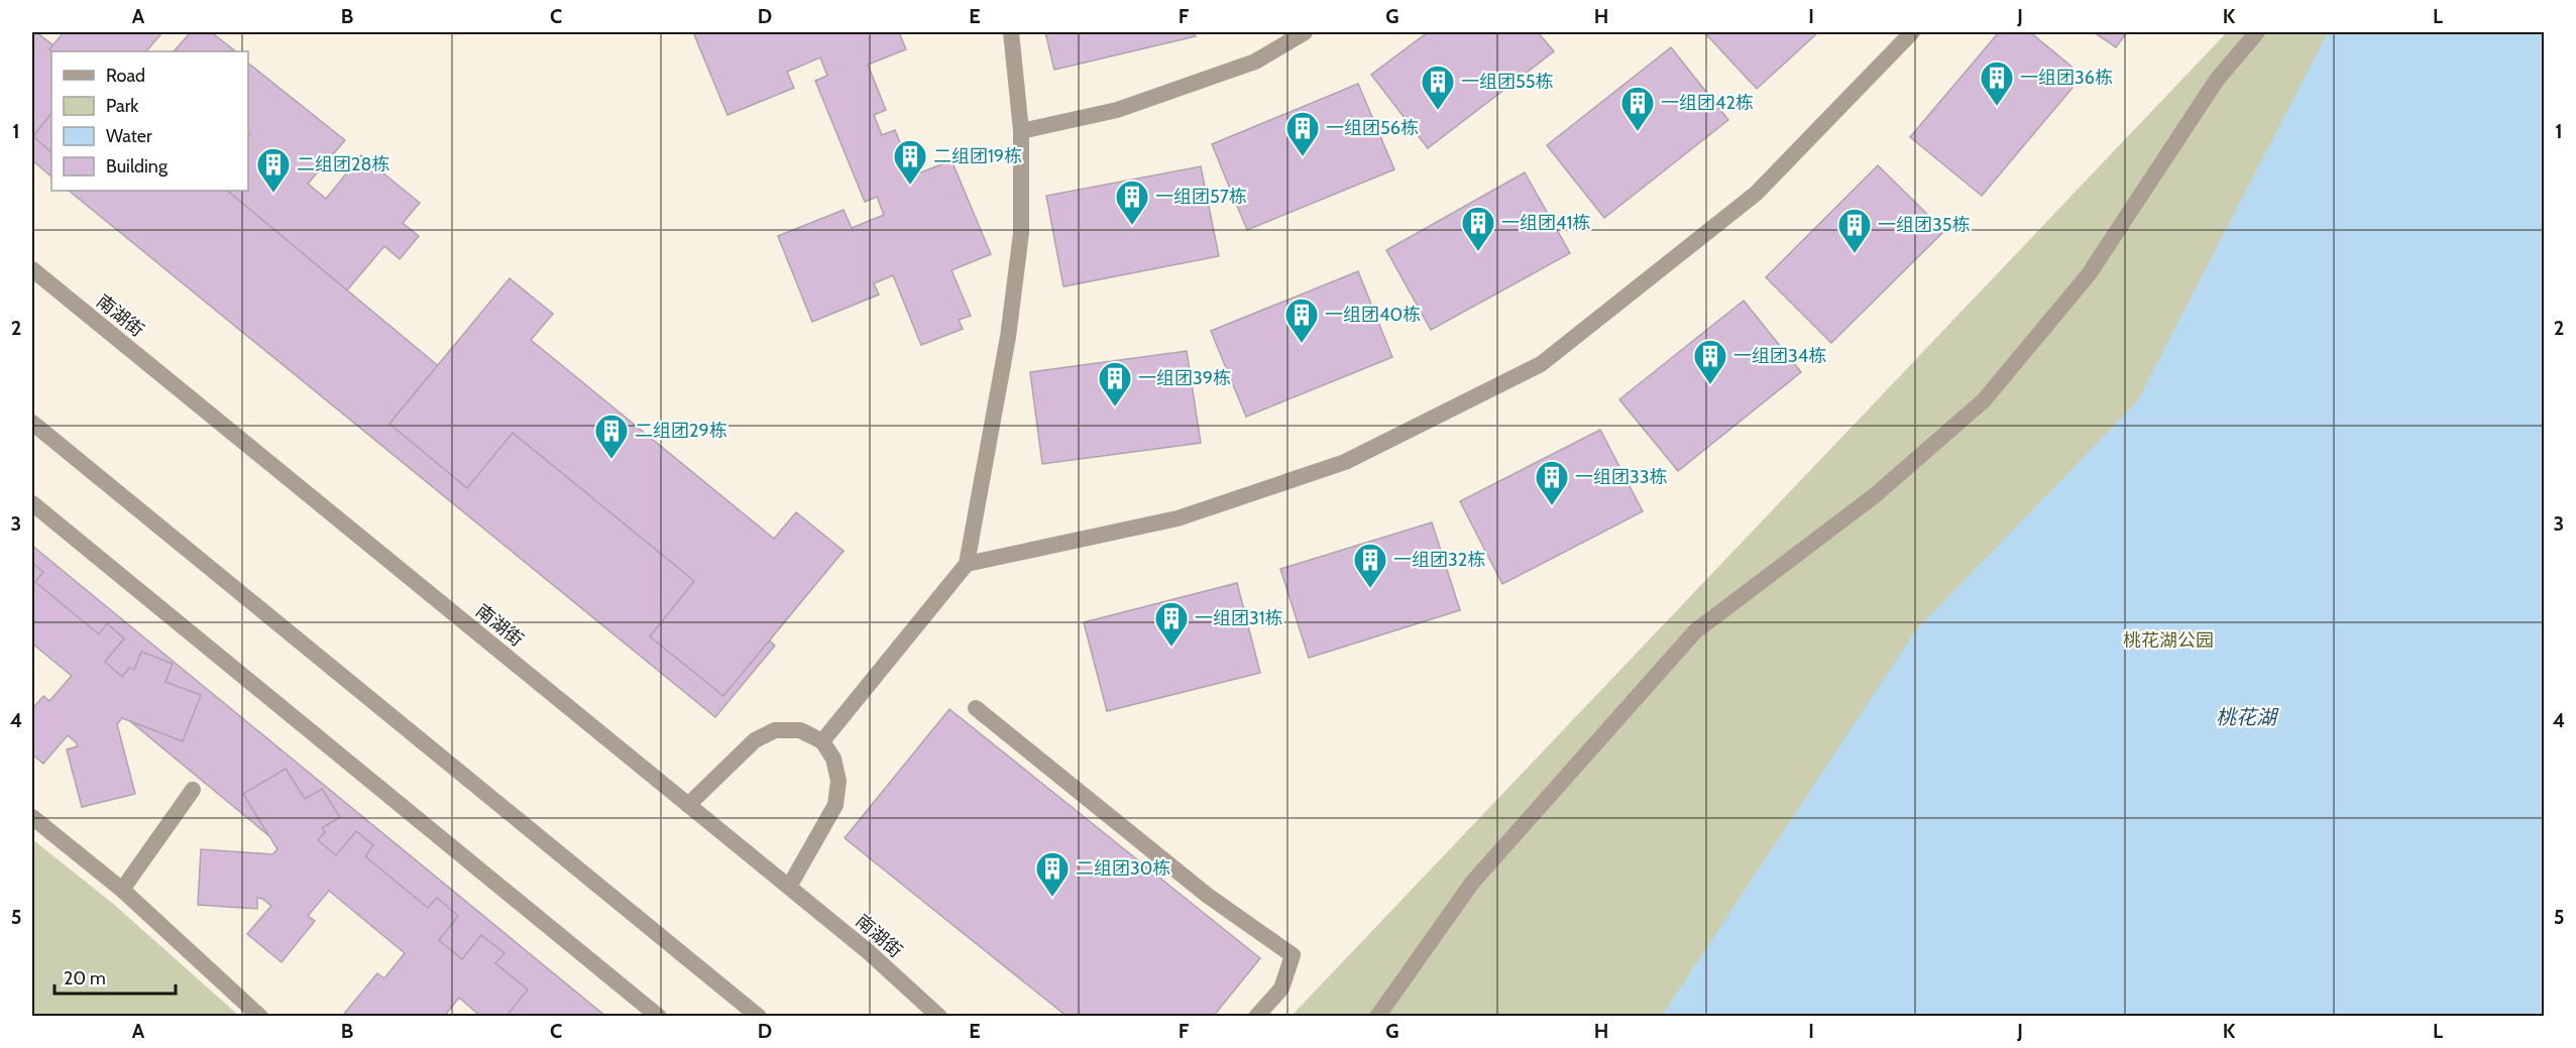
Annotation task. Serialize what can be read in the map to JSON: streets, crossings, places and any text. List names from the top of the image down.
{
  "streets": {
    "street": ["南湖街"]
  },
  "water": ["桃花湖"],
  "parks": ["桃花湖公园"],
  "places": {
    "building": [
      "一组团36栋",
      "一组团55栋",
      "一组团42栋",
      "一组团56栋",
      "二组团19栋",
      "二组团28栋",
      "一组团57栋",
      "一组团41栋",
      "一组团35栋",
      "一组团40栋",
      "一组团34栋",
      "一组团39栋",
      "二组团29栋",
      "一组团33栋",
      "一组团32栋",
      "一组团31栋",
      "二组团30栋"
    ]
  },
  "legend": [
    "Road",
    "Park",
    "Water",
    "Building"
  ],
  "scale_bar": "20 m",
  "grid": {
    "columns": [
      "A",
      "B",
      "C",
      "D",
      "E",
      "F",
      "G",
      "H",
      "I",
      "J",
      "K",
      "L"
    ],
    "rows": [
      "1",
      "2",
      "3",
      "4",
      "5"
    ]
  }
}
